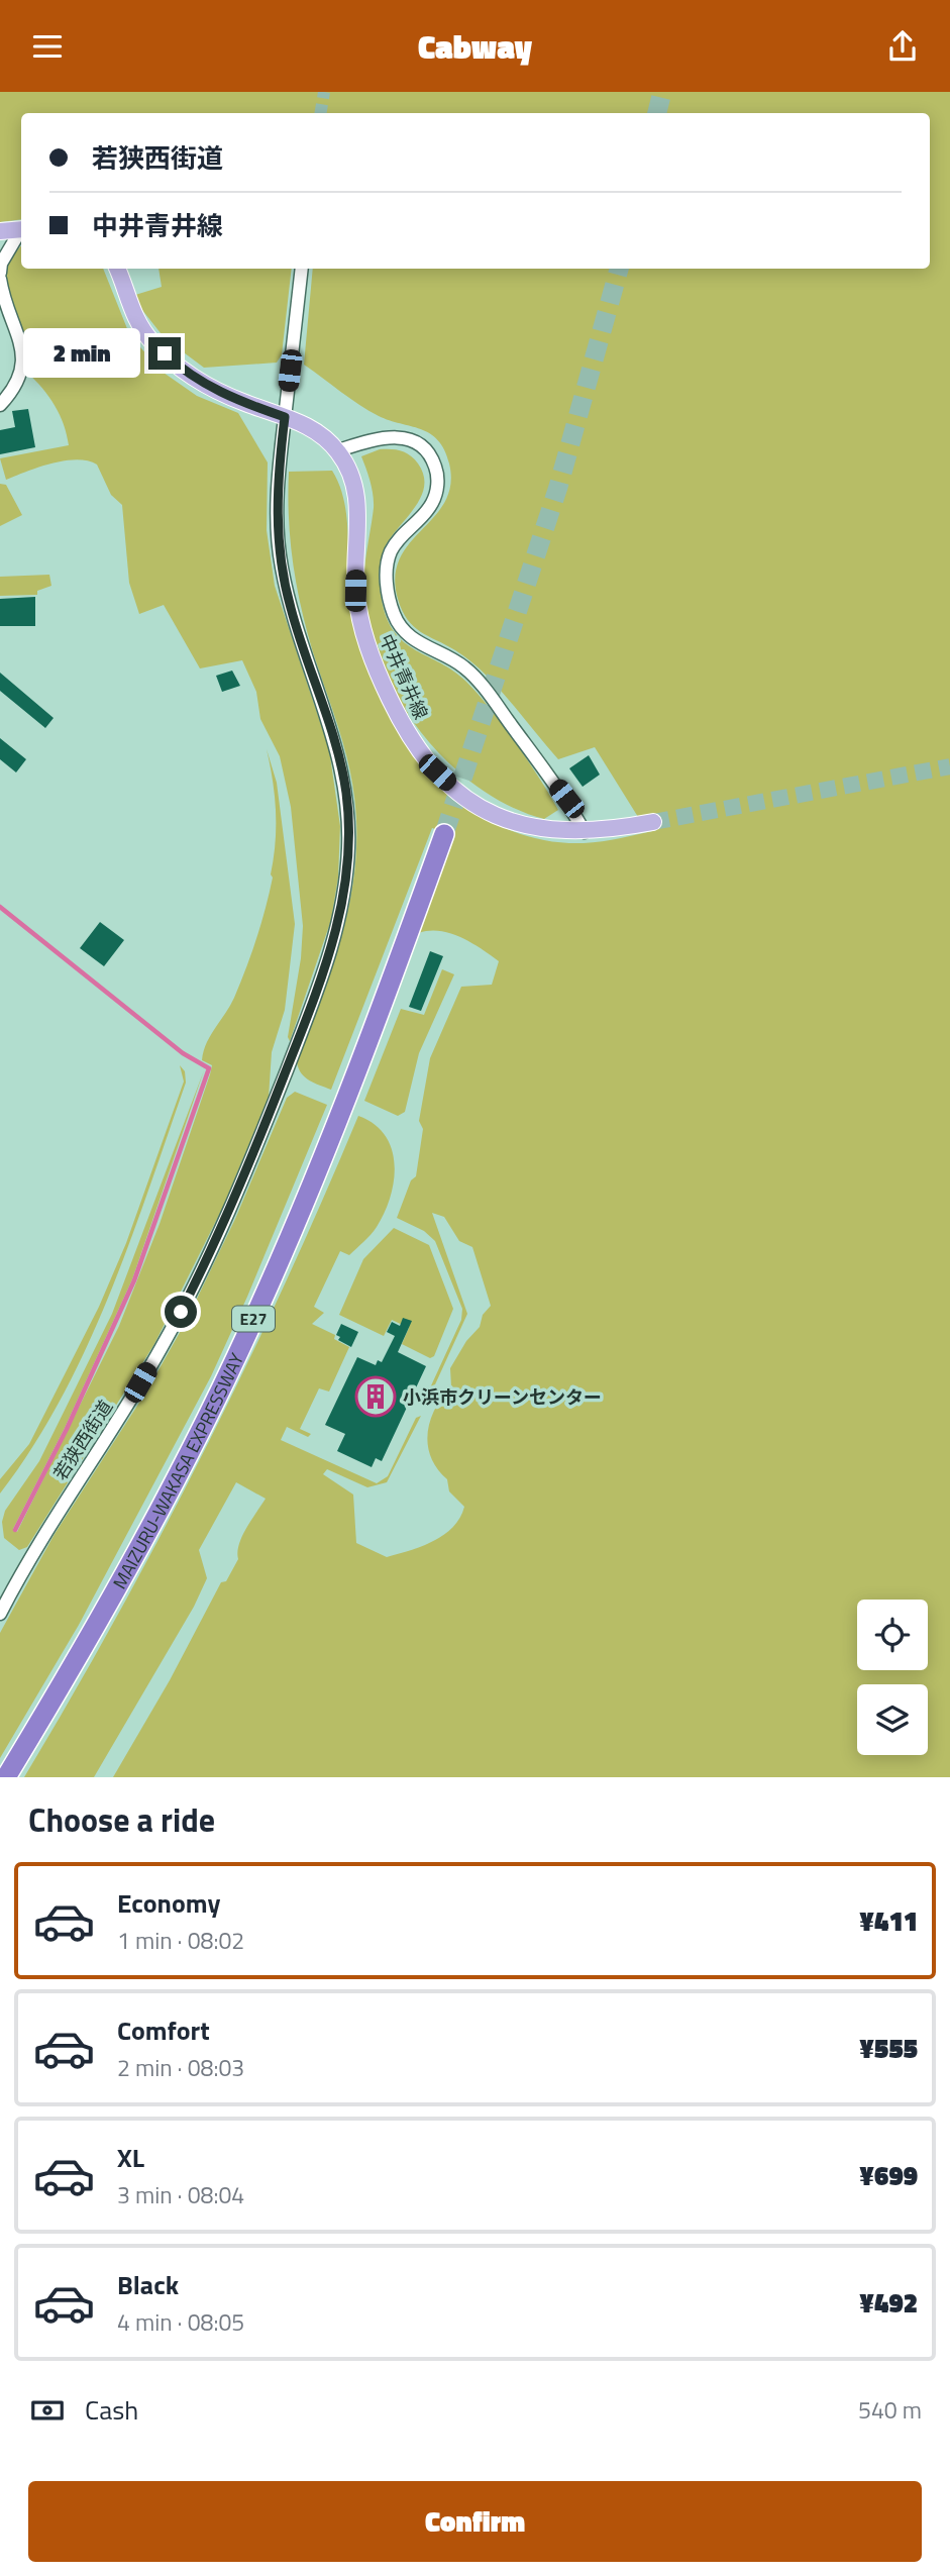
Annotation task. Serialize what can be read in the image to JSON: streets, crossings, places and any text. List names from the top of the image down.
{
  "streets": {
    "highway": ["E27", "MAIZURU-WAKASA EXPRESSWAY"],
    "main road": ["中井青井線"],
    "street": ["若狭西街道"]
  },
  "crossings": [
    ["中井青井線", "若狭西街道"]
  ],
  "places": {
    "building": ["小浜市クリーンセンター"]
  },
  "page": {
    "header": "Cabway",
    "banner": ["若狭西街道", "中井青井線"],
    "bubble": "2 min",
    "heading": "Choose a ride",
    "list": [
      {
        "name": "Economy",
        "note": "1 min · 08:02",
        "value": "¥411"
      },
      {
        "name": "Comfort",
        "note": "2 min · 08:03",
        "value": "¥555"
      },
      {
        "name": "XL",
        "note": "3 min · 08:04",
        "value": "¥699"
      },
      {
        "name": "Black",
        "note": "4 min · 08:05",
        "value": "¥492"
      }
    ],
    "pay": ["Cash", "540 m"],
    "buttons": "Confirm"
  }
}
